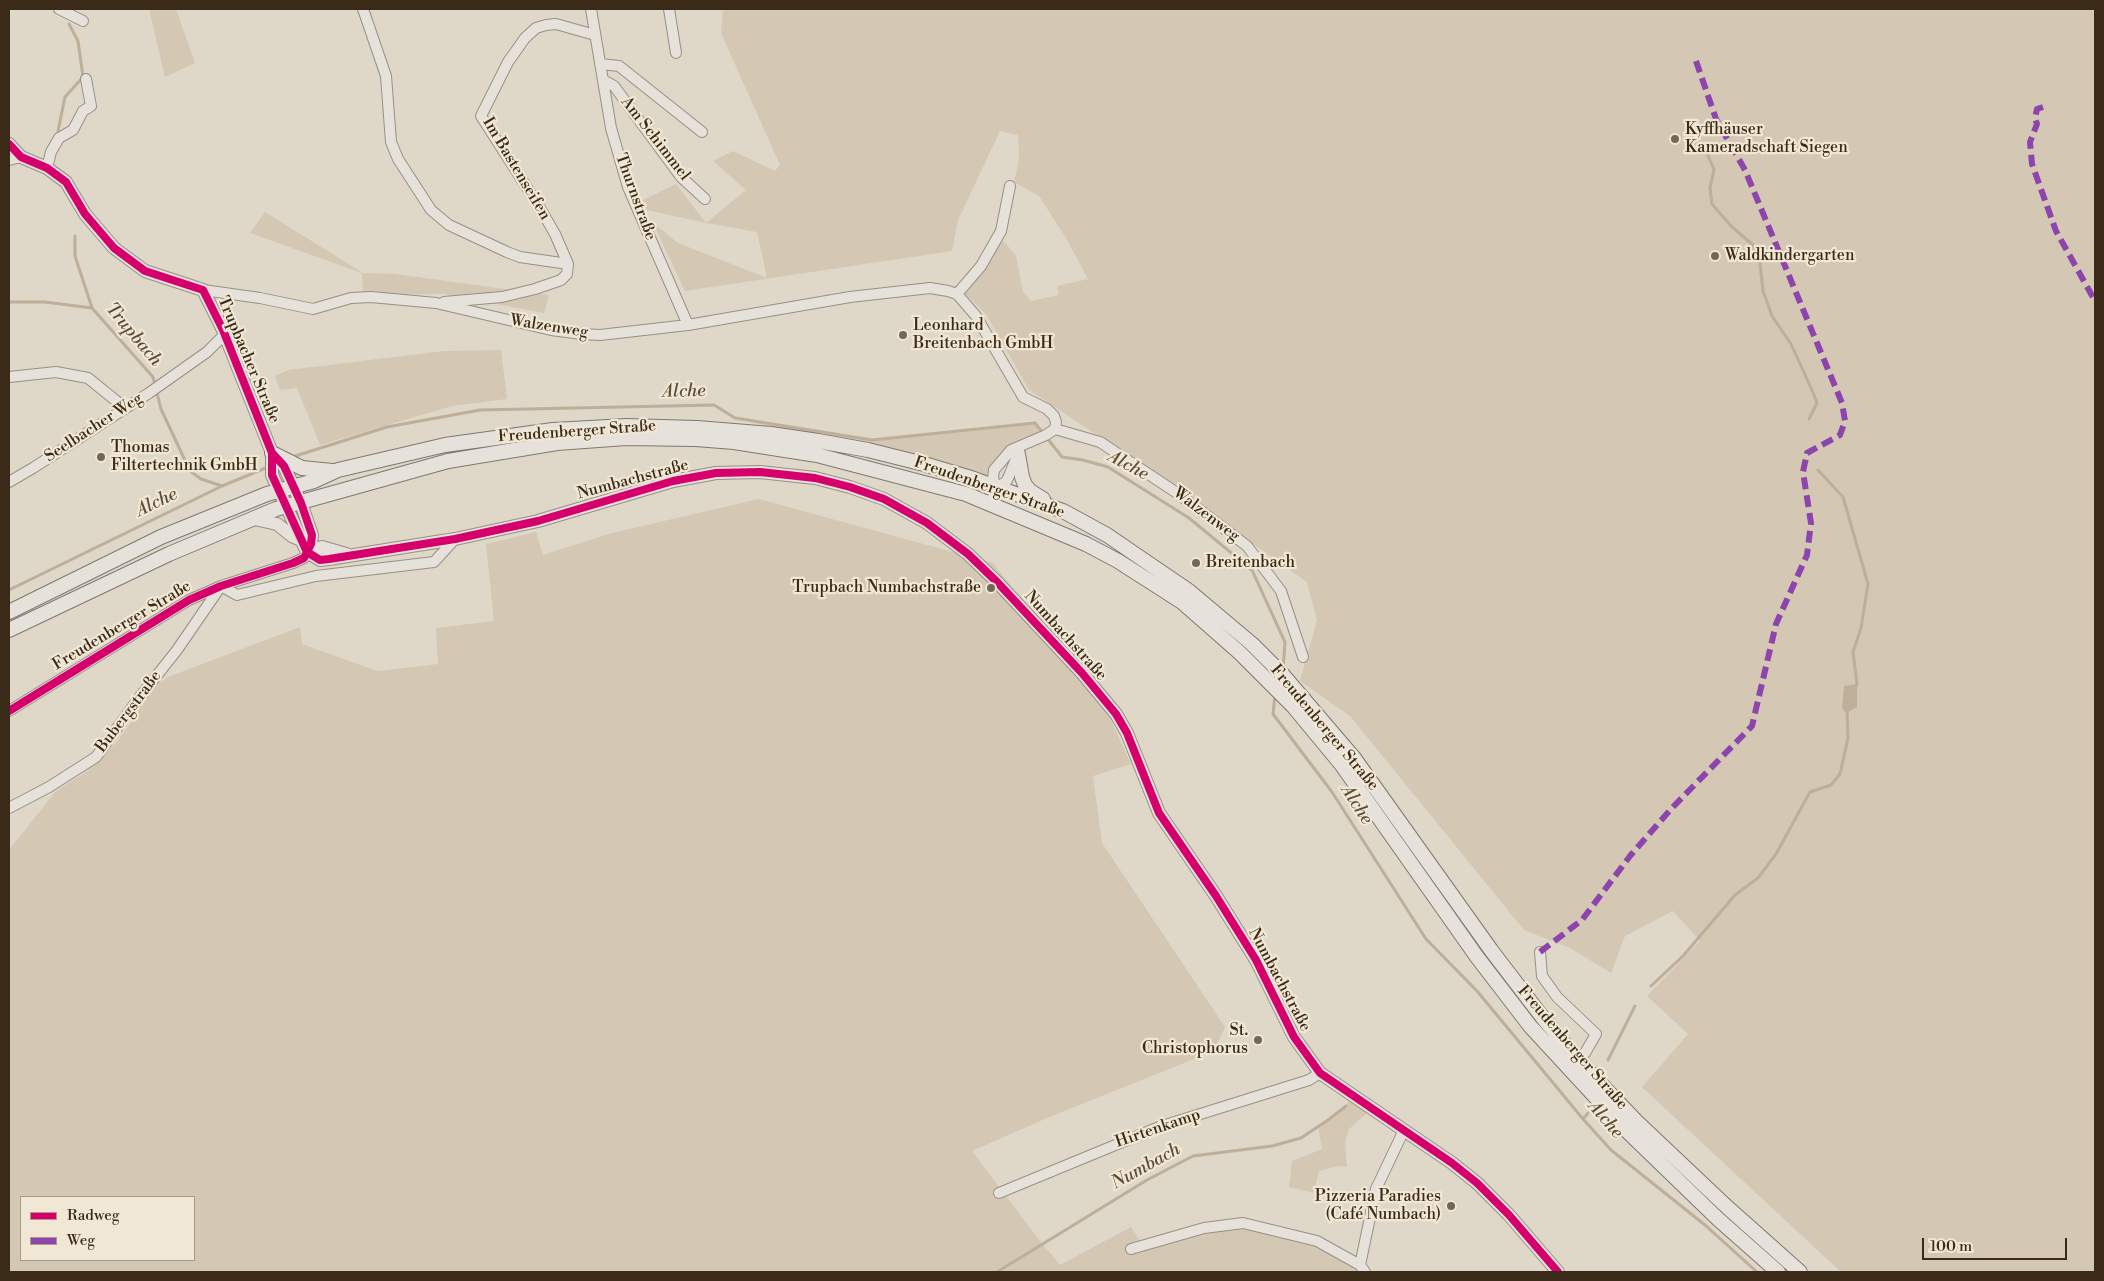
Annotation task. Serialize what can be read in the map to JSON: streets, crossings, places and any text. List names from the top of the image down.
{
  "streets": {
    "main road": ["Freudenberger Straße"],
    "street": [
      "Am Schimmel",
      "Im Bastenseifen",
      "Thurnstraße",
      "Walzenweg",
      "Trupbacher Straße",
      "Seelbacher Weg",
      "Numbachstraße",
      "Bubergstraße",
      "Hirtenkamp"
    ]
  },
  "crossings": [
    ["Am Schimmel", "Thurnstraße"],
    ["Im Bastenseifen", "Thurnstraße"],
    ["Thurnstraße", "Walzenweg"],
    ["Walzenweg", "Trupbacher Straße"],
    ["Trupbacher Straße", "Seelbacher Weg"],
    ["Trupbacher Straße", "Freudenberger Straße"],
    ["Freudenberger Straße", "Numbachstraße"],
    ["Freudenberger Straße", "Bubergstraße"],
    ["Numbachstraße", "Hirtenkamp"]
  ],
  "water": ["Trupbach", "Alche", "Numbach"],
  "places": [
    "Kyffhäuser Kameradschaft Siegen",
    "Waldkindergarten",
    "Leonhard Breitenbach GmbH",
    "Thomas Filtertechnik GmbH",
    "Breitenbach",
    "Trupbach Numbachstraße",
    "St. Christophorus",
    "Pizzeria Paradies (Café Numbach)"
  ],
  "legend": ["Radweg", "Weg"],
  "scale_bar": "100 m"
}
